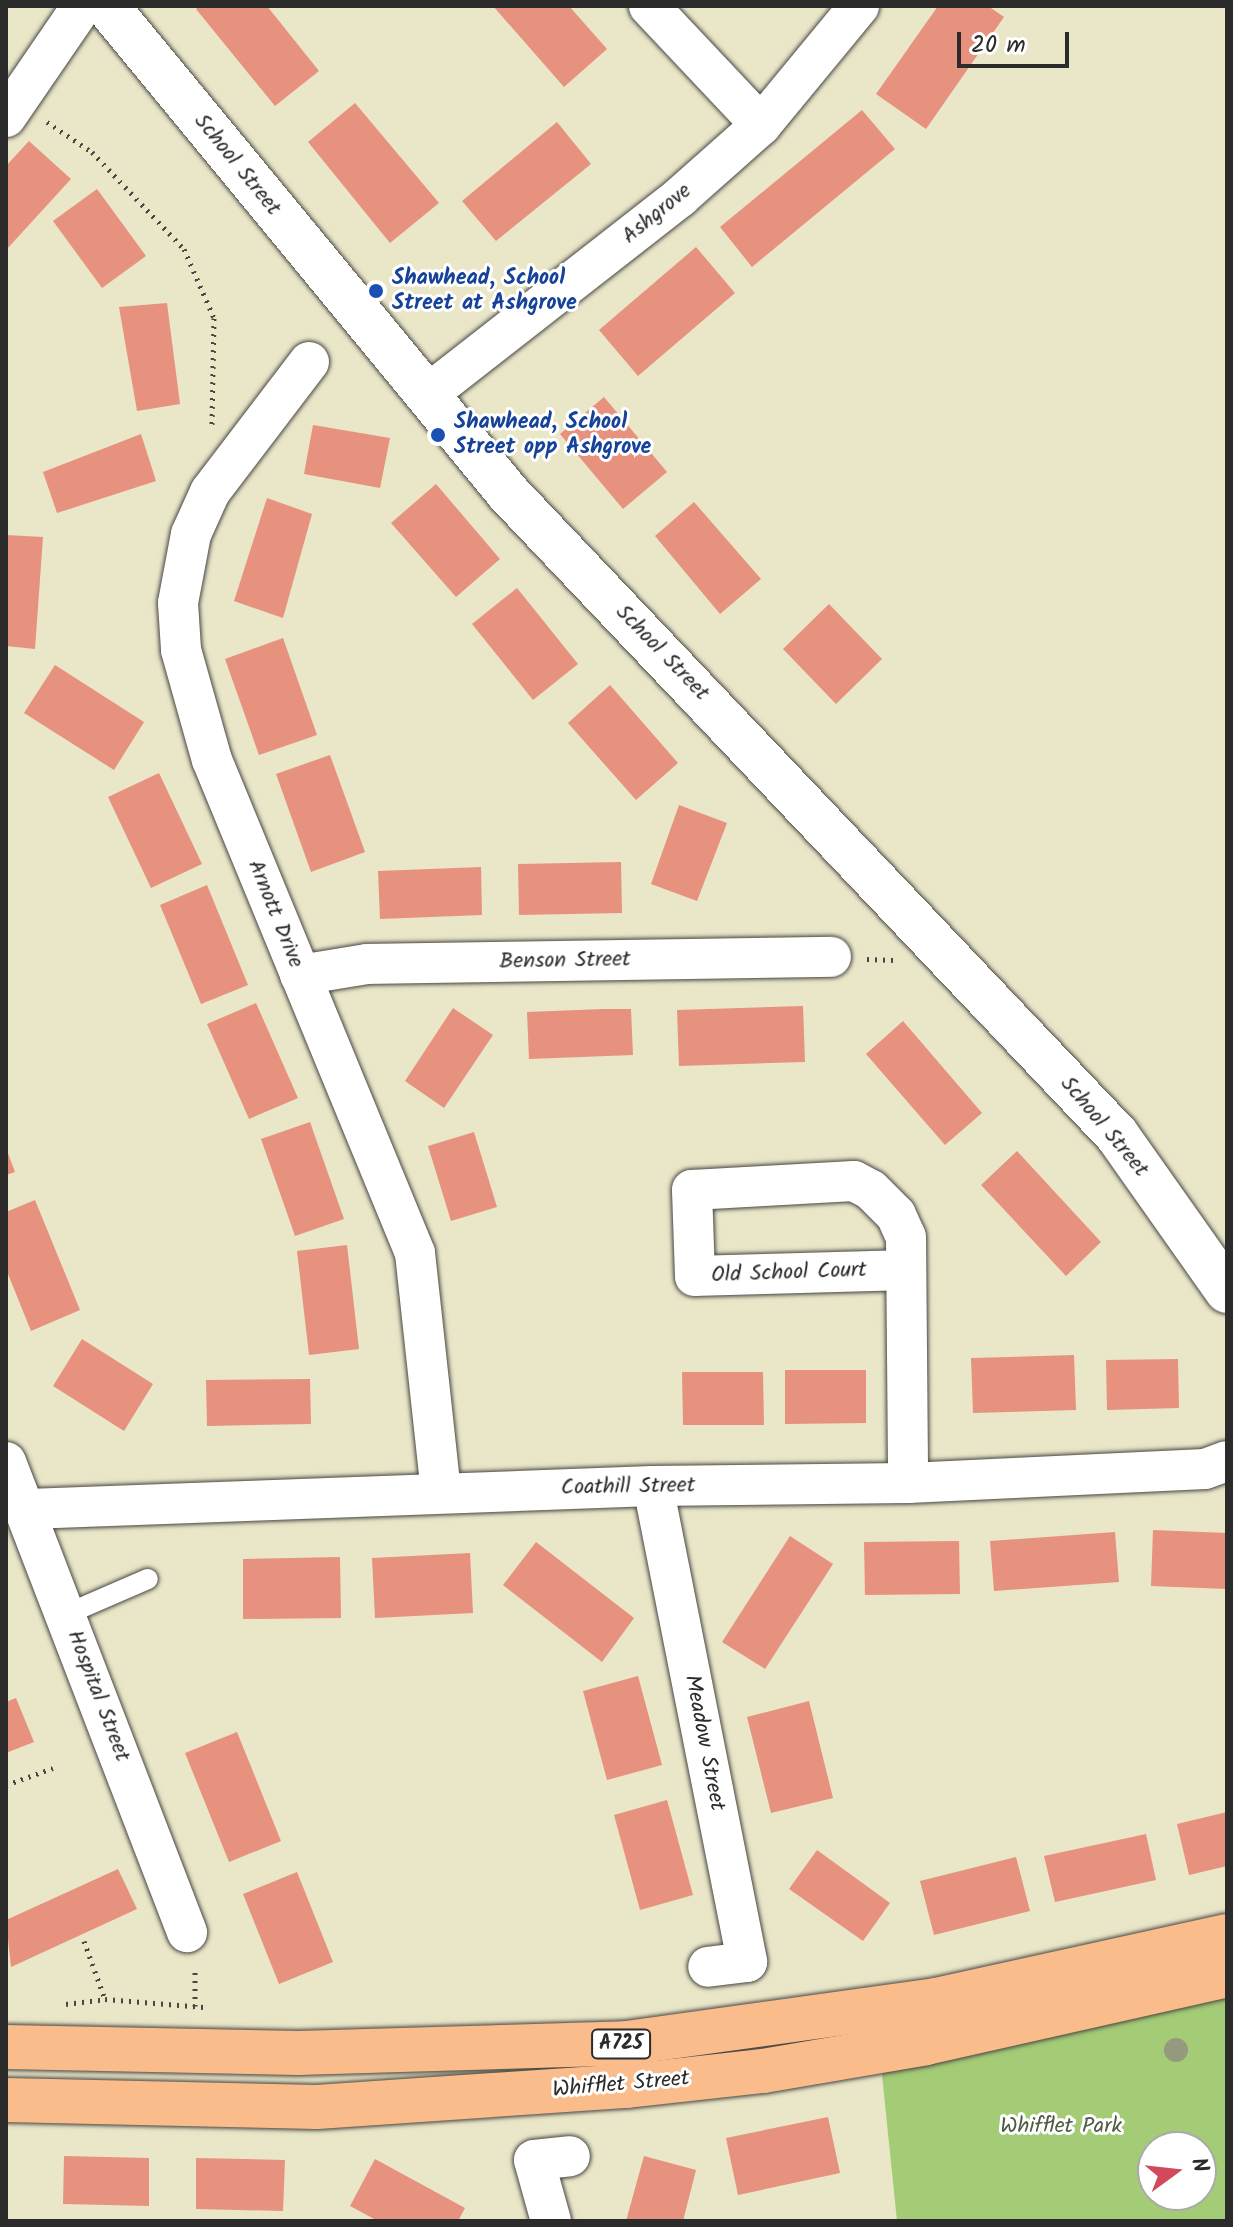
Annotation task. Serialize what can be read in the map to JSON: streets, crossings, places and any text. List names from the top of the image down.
{
  "streets": {
    "main road": ["A725", "Whifflet Street"],
    "street": [
      "School Street",
      "Ashgrove",
      "Arnott Drive",
      "Benson Street",
      "Old School Court",
      "Coathill Street",
      "Hospital Street",
      "Meadow Street"
    ]
  },
  "crossings": [
    ["School Street", "Ashgrove"],
    ["Arnott Drive", "Benson Street"],
    ["Arnott Drive", "Coathill Street"],
    ["Old School Court", "Coathill Street"],
    ["Coathill Street", "Hospital Street"],
    ["Coathill Street", "Meadow Street"]
  ],
  "parks": ["Whifflet Park"],
  "places": ["Shawhead, School Street at Ashgrove", "Shawhead, School Street opp Ashgrove"],
  "scale_bar": "20 m",
  "north": "right"
}
